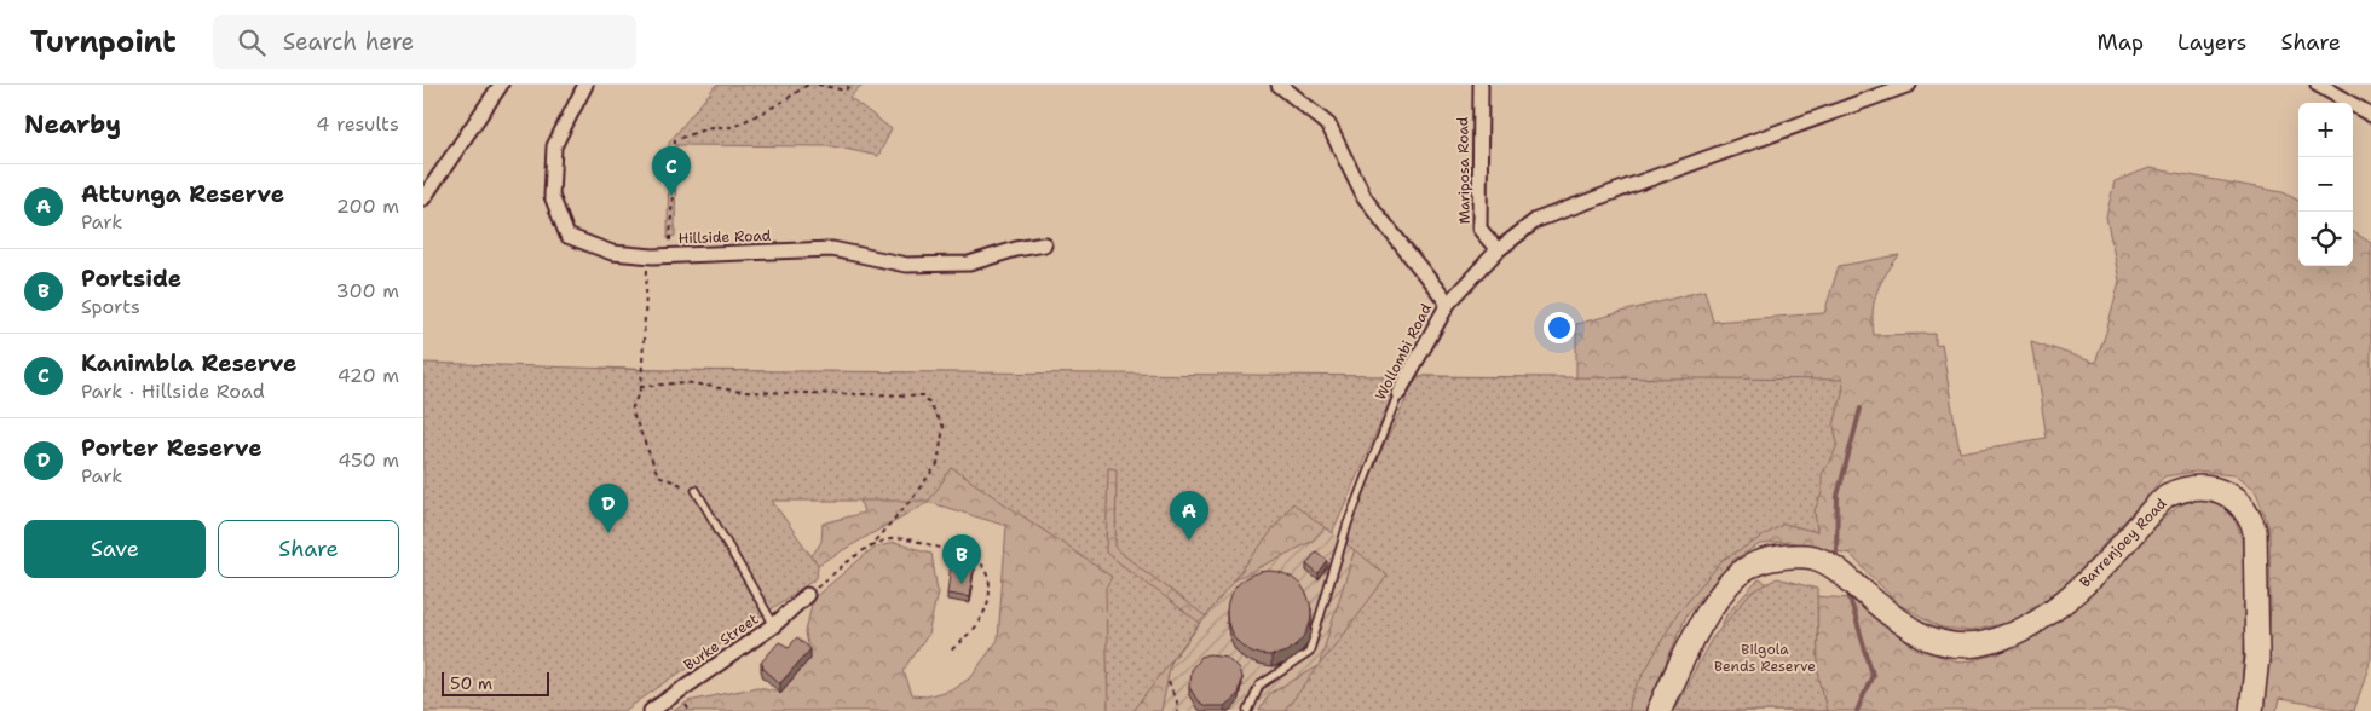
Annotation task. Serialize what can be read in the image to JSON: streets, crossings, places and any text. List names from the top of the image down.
{
  "streets": {
    "main road": ["Barrenjoey Road"],
    "street": [
      "Mariposa Road",
      "Hillside Road",
      "Wollombi Road",
      "Burke Street"
    ]
  },
  "crossings": [
    ["Mariposa Road", "Wollombi Road"]
  ],
  "parks": ["Bilgola Bends Reserve"],
  "scale_bar": "50 m",
  "page": {
    "header": "Turnpoint",
    "search": "Search here",
    "nav": ["Map", "Layers", "Share"],
    "heading": ["Nearby", "4 results"],
    "map_buttons": ["+", "−"],
    "pins": [
      "C",
      "D",
      "A",
      "B"
    ],
    "list": [
      {
        "mark": "A",
        "name": "Attunga Reserve",
        "note": "Park",
        "value": "200 m"
      },
      {
        "mark": "B",
        "name": "Portside",
        "note": "Sports",
        "value": "300 m"
      },
      {
        "mark": "C",
        "name": "Kanimbla Reserve",
        "note": "Park · Hillside Road",
        "value": "420 m"
      },
      {
        "mark": "D",
        "name": "Porter Reserve",
        "note": "Park",
        "value": "450 m"
      }
    ],
    "buttons": ["Save", "Share"],
    "scale": "50 m"
  }
}
